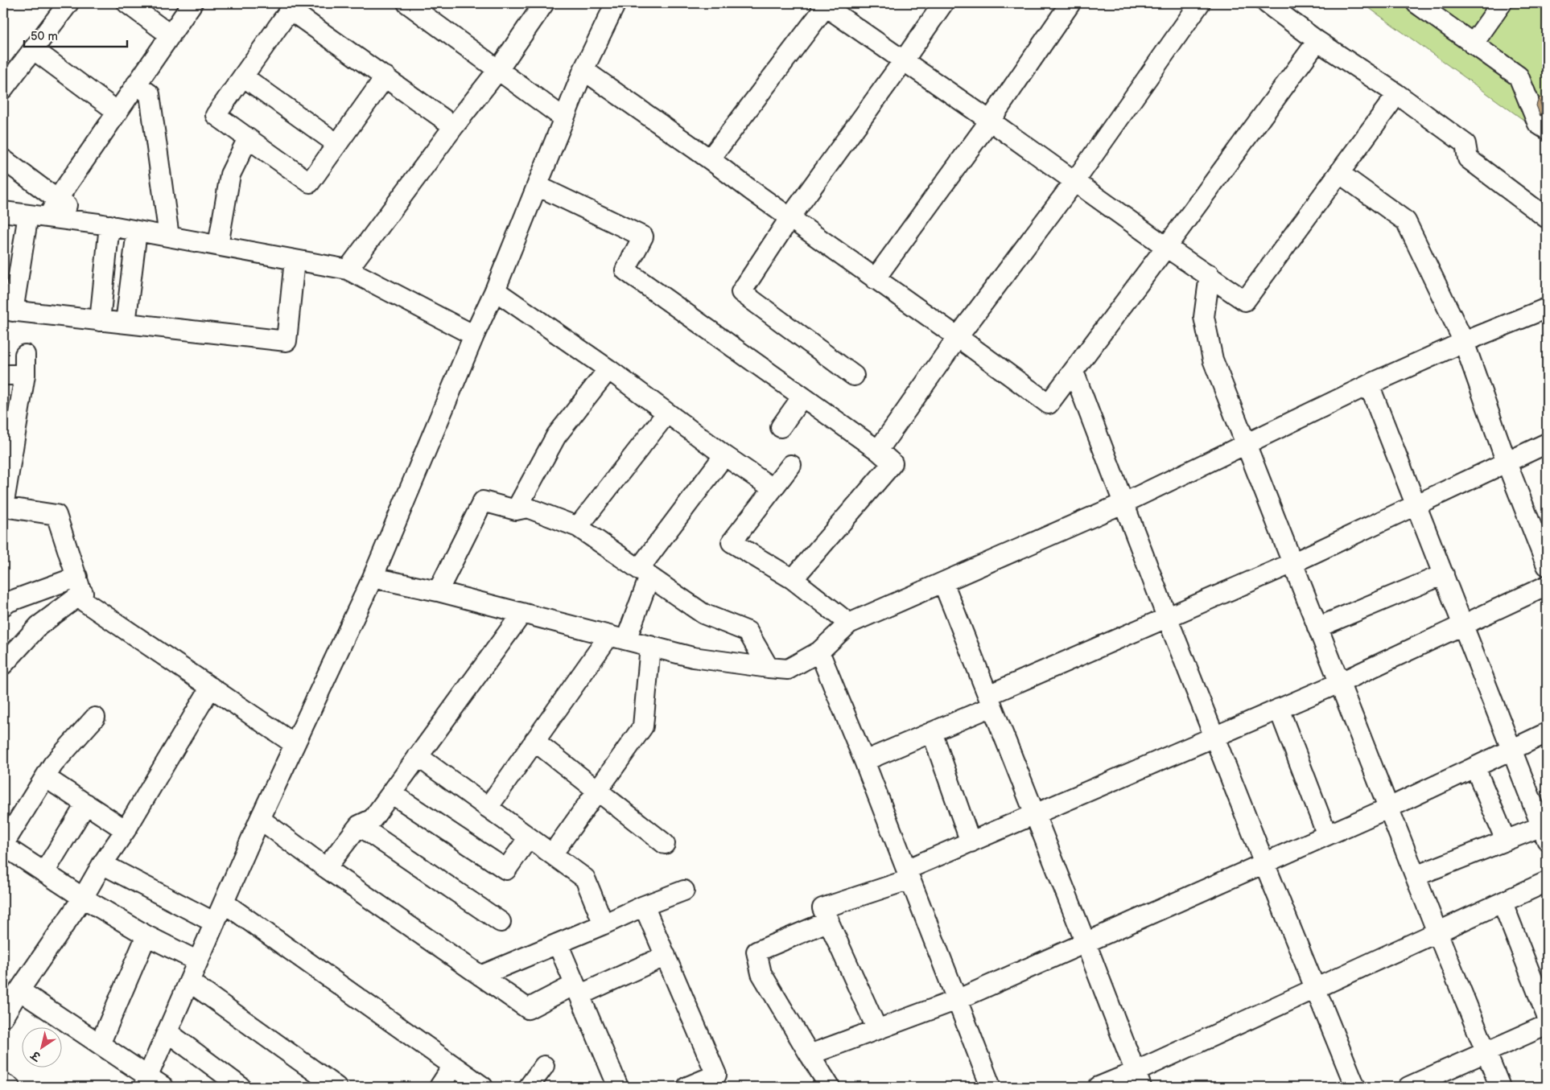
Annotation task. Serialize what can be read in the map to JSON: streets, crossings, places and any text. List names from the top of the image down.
{
  "scale_bar": "50 m",
  "north": "bottom left"
}
